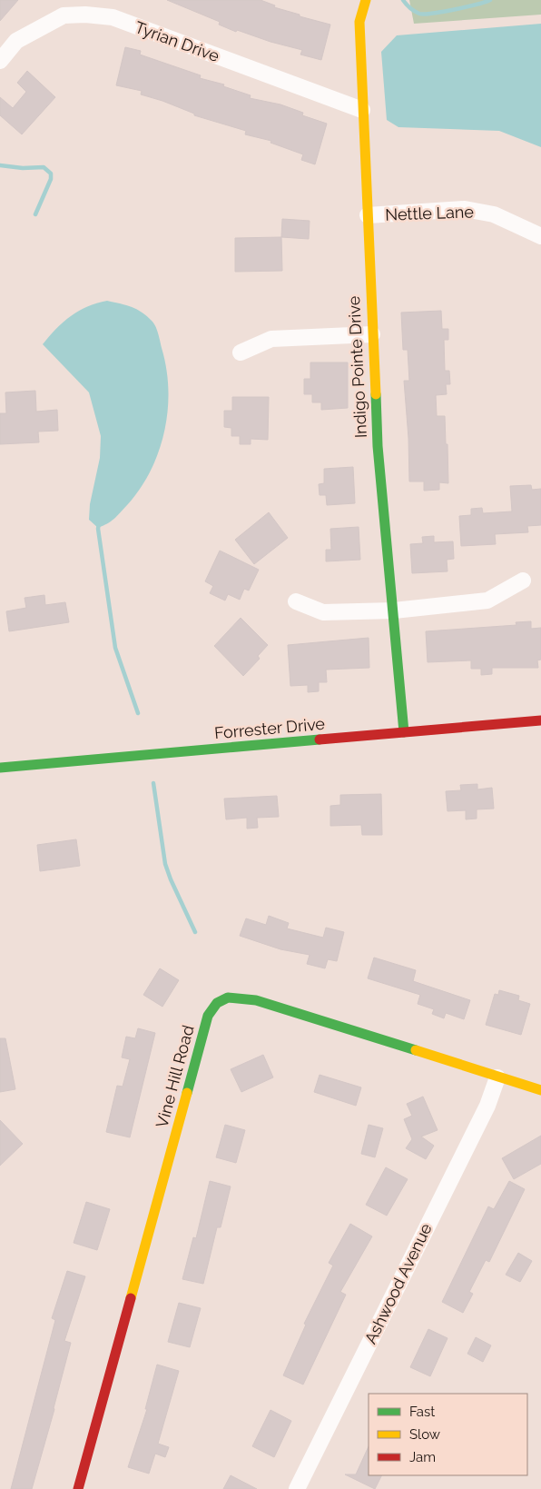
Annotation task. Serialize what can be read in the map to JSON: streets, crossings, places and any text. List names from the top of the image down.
{
  "streets": {
    "street": [
      "Tyrian Drive",
      "Nettle Lane",
      "Indigo Pointe Drive",
      "Forrester Drive",
      "Vine Hill Road",
      "Ashwood Avenue"
    ]
  },
  "crossings": [
    ["Tyrian Drive", "Indigo Pointe Drive"],
    ["Nettle Lane", "Indigo Pointe Drive"],
    ["Indigo Pointe Drive", "Forrester Drive"],
    ["Vine Hill Road", "Ashwood Avenue"]
  ],
  "legend": ["Fast", "Slow", "Jam"]
}
